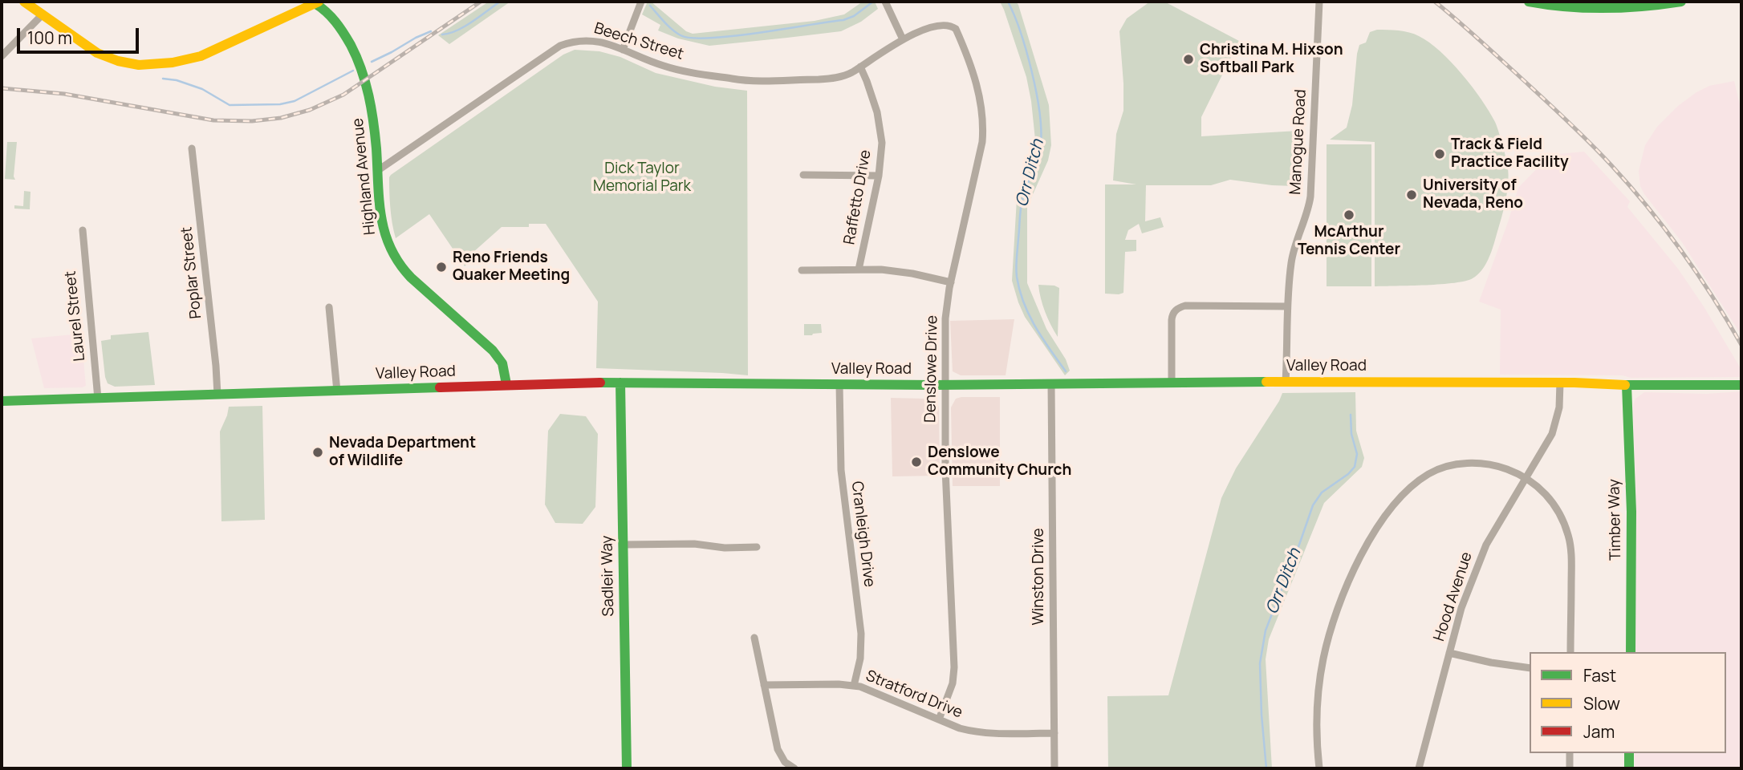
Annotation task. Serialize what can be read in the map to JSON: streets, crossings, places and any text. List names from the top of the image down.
{
  "streets": {
    "street": [
      "Beech Street",
      "Manogue Road",
      "Highland Avenue",
      "Raffetto Drive",
      "Poplar Street",
      "Laurel Street",
      "Valley Road",
      "Denslowe Drive",
      "Timber Way",
      "Cranleigh Drive",
      "Sadleir Way",
      "Winston Drive",
      "Hood Avenue",
      "Stratford Drive"
    ]
  },
  "crossings": [
    ["Beech Street", "Highland Avenue"],
    ["Beech Street", "Raffetto Drive"],
    ["Beech Street", "Denslowe Drive"],
    ["Manogue Road", "Valley Road"],
    ["Highland Avenue", "Valley Road"],
    ["Poplar Street", "Valley Road"],
    ["Laurel Street", "Valley Road"],
    ["Valley Road", "Denslowe Drive"],
    ["Valley Road", "Timber Way"],
    ["Valley Road", "Cranleigh Drive"],
    ["Valley Road", "Sadleir Way"],
    ["Valley Road", "Winston Drive"],
    ["Valley Road", "Hood Avenue"],
    ["Denslowe Drive", "Stratford Drive"],
    ["Cranleigh Drive", "Stratford Drive"],
    ["Winston Drive", "Stratford Drive"]
  ],
  "water": ["Orr Ditch"],
  "parks": ["Dick Taylor Memorial Park"],
  "places": [
    "Christina M. Hixson Softball Park",
    "Track & Field Practice Facility",
    "University of Nevada, Reno",
    "McArthur Tennis Center",
    "Reno Friends Quaker Meeting",
    "Nevada Department of Wildlife",
    "Denslowe Community Church"
  ],
  "legend": ["Fast", "Slow", "Jam"],
  "scale_bar": "100 m"
}
